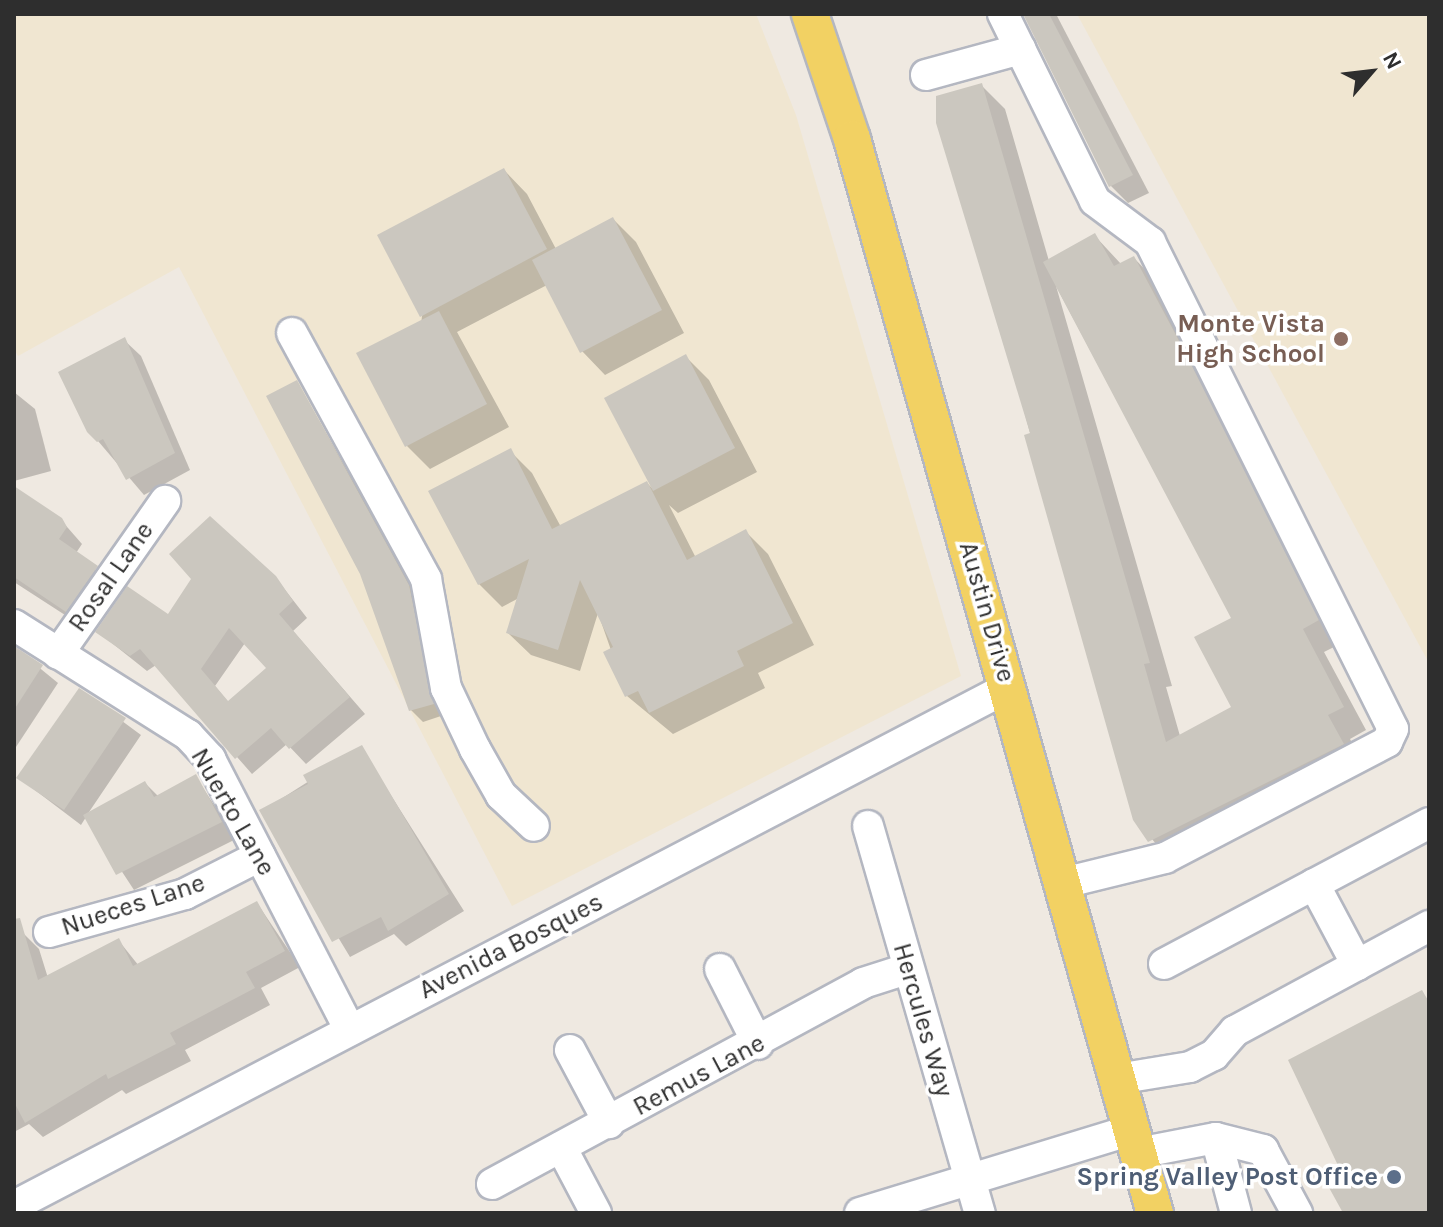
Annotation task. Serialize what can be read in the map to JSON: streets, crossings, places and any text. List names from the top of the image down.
{
  "streets": {
    "main road": ["Austin Drive"],
    "street": [
      "Rosal Lane",
      "Nuerto Lane",
      "Nueces Lane",
      "Avenida Bosques",
      "Hercules Way",
      "Remus Lane"
    ]
  },
  "crossings": [
    ["Rosal Lane", "Nuerto Lane"],
    ["Austin Drive", "Avenida Bosques"],
    ["Nuerto Lane", "Nueces Lane"],
    ["Nuerto Lane", "Avenida Bosques"],
    ["Hercules Way", "Remus Lane"]
  ],
  "places": ["Monte Vista High School", "Spring Valley Post Office"],
  "north": "top right"
}
